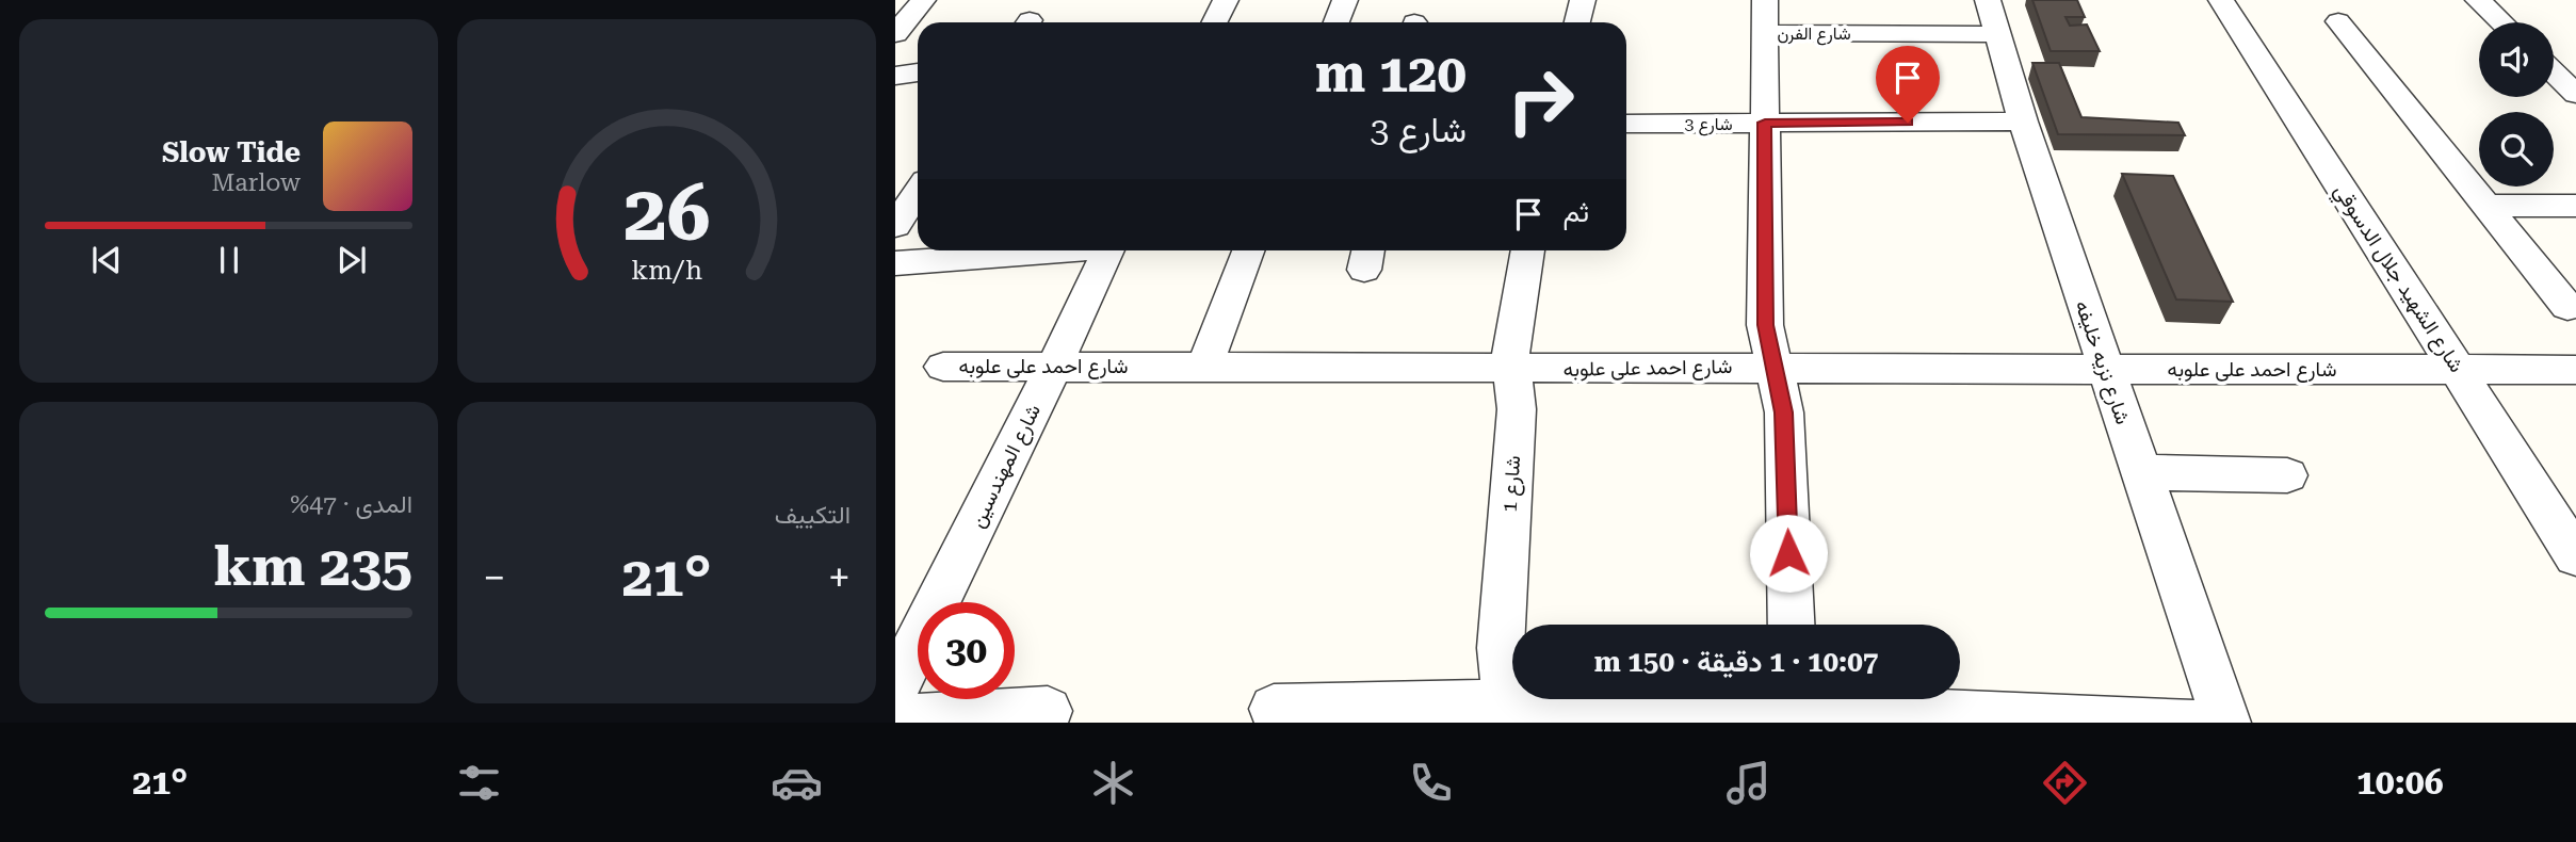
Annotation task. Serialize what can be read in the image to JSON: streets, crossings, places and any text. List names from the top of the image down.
{
  "streets": {
    "street": [
      "شارع الفرن",
      "شارع 3",
      "شارع الشهيد جلال الدسوقي",
      "شارع نزيه خليفه",
      "شارع احمد على علوبه",
      "شارع المهندسين",
      "شارع 1"
    ]
  },
  "crossings": [
    ["شارع الفرن", "شارع نزيه خليفه"],
    ["شارع 3", "شارع نزيه خليفه"],
    ["شارع الشهيد جلال الدسوقي", "شارع احمد على علوبه"],
    ["شارع نزيه خليفه", "شارع احمد على علوبه"],
    ["شارع احمد على علوبه", "شارع المهندسين"],
    ["شارع احمد على علوبه", "شارع 1"]
  ],
  "page": {
    "turn": ["120 m", "شارع 3"],
    "song": ["Slow Tide", "Marlow"],
    "then": "ثم",
    "tile": [
      "التكييف",
      ["المدى · 47%", "235 km"]
    ],
    "heat": ["−", "21°", "+"],
    "limit": "30",
    "trip": "10:07 · 1 دقيقة · 150 m",
    "tabs": ["10:06", "21°"],
    "gauge": ["26", "km/h"]
  }
}
